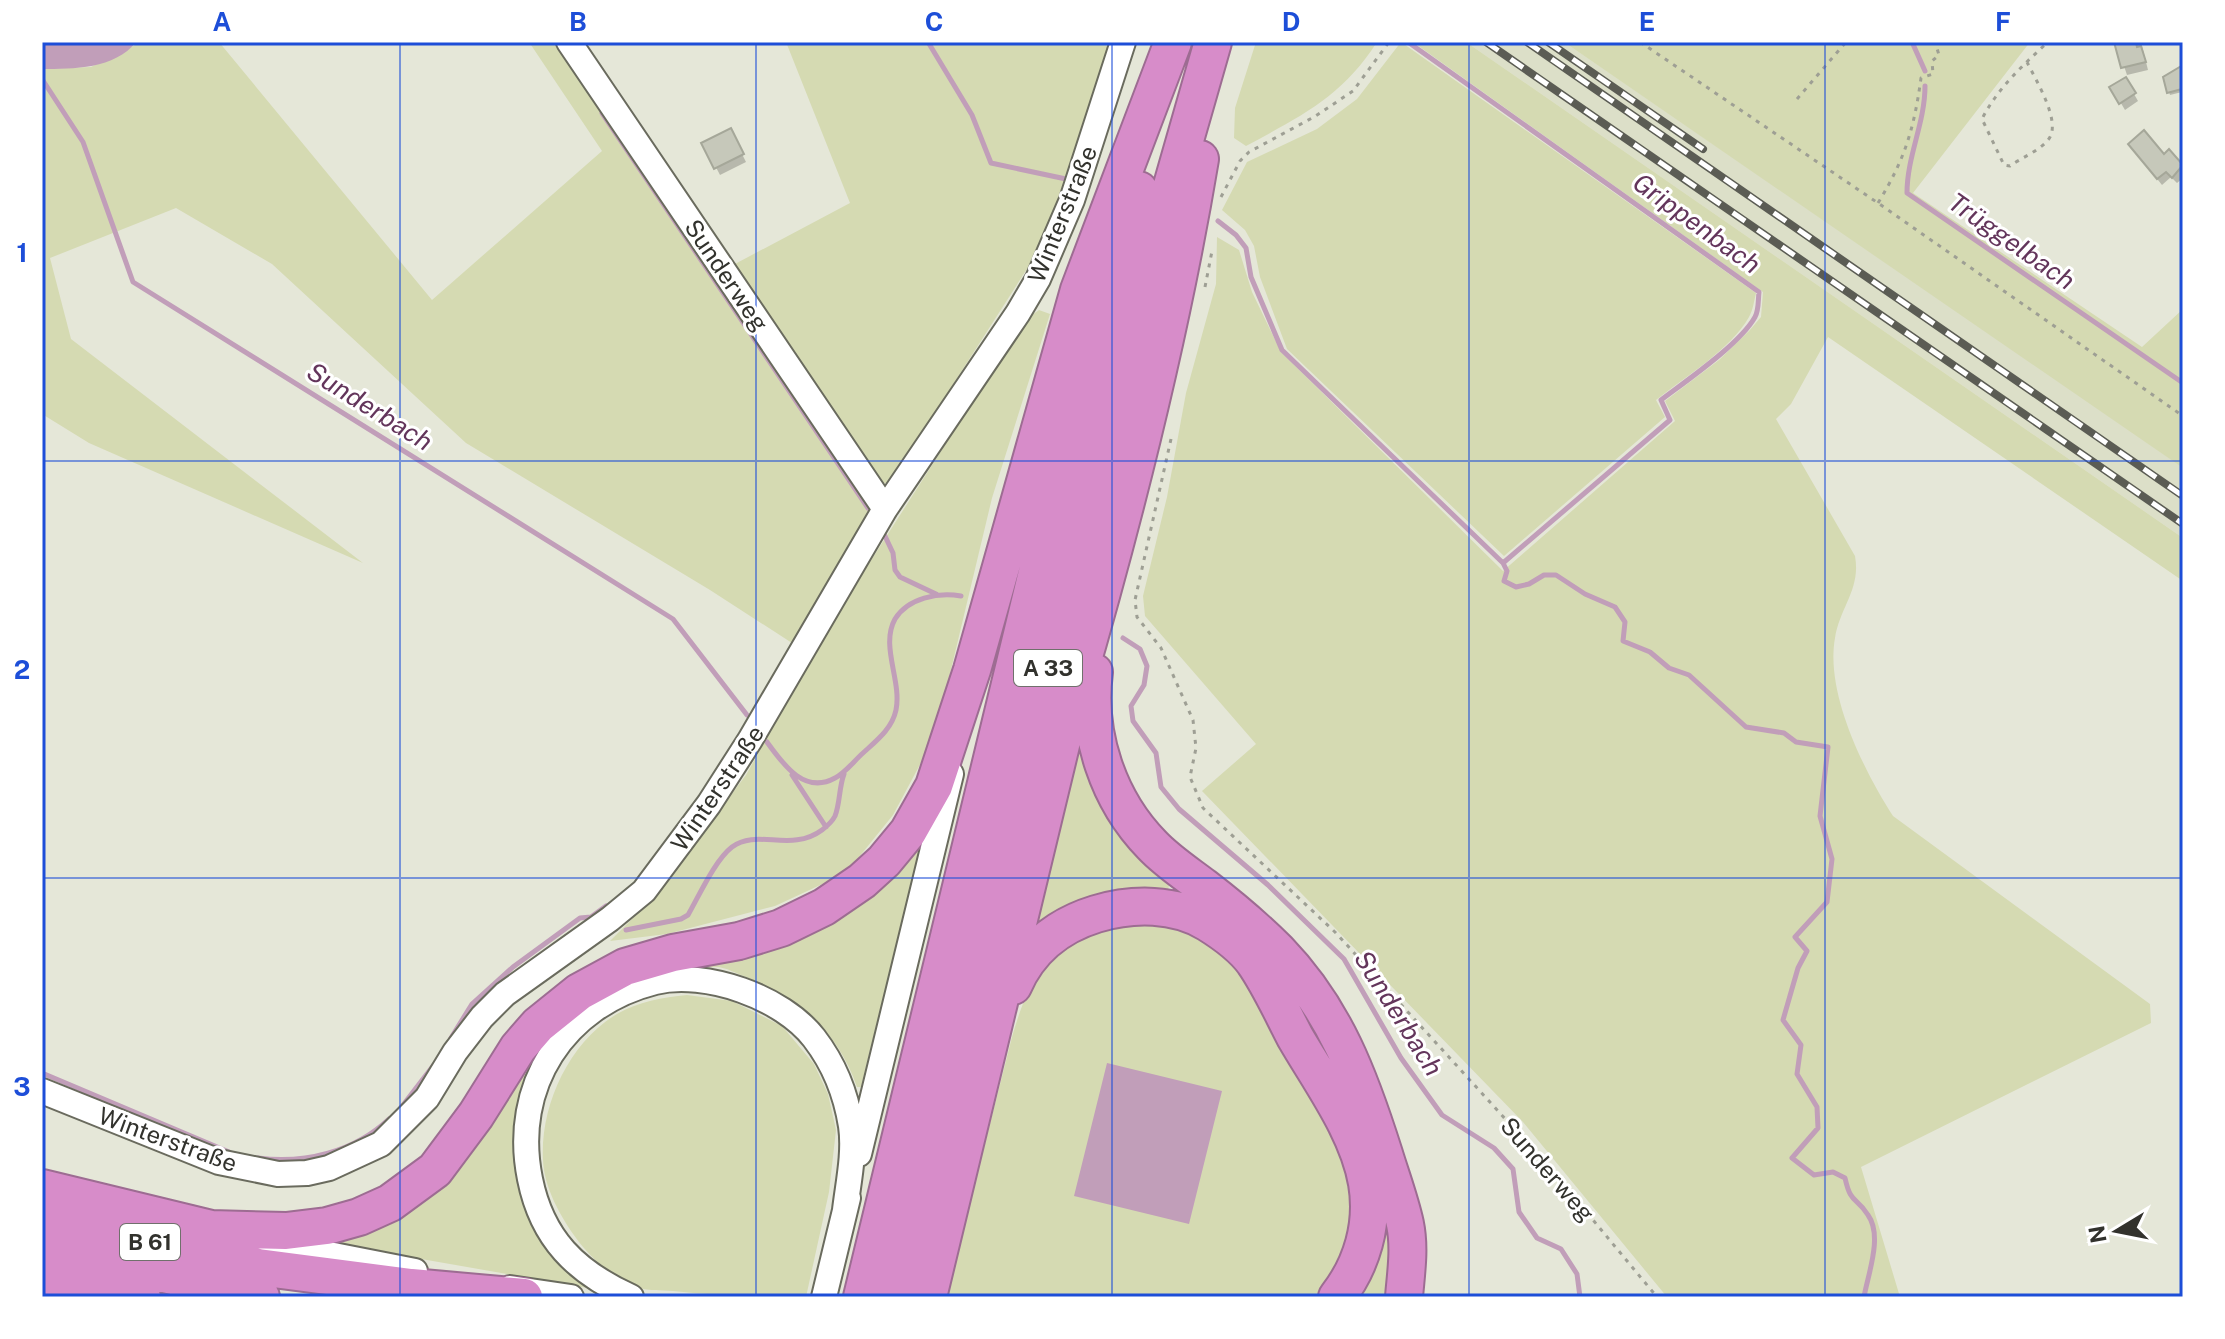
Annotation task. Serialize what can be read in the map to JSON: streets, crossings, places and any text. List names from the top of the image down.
{
  "streets": {
    "highway": ["A 33", "B 61"],
    "street": ["Winterstraße", "Sunderweg"]
  },
  "crossings": [
    ["Winterstraße", "Sunderweg"]
  ],
  "water": ["Grippenbach", "Trüggelbach", "Sunderbach"],
  "north": "left",
  "grid": {
    "columns": [
      "A",
      "B",
      "C",
      "D",
      "E",
      "F"
    ],
    "rows": ["1", "2", "3"]
  }
}
